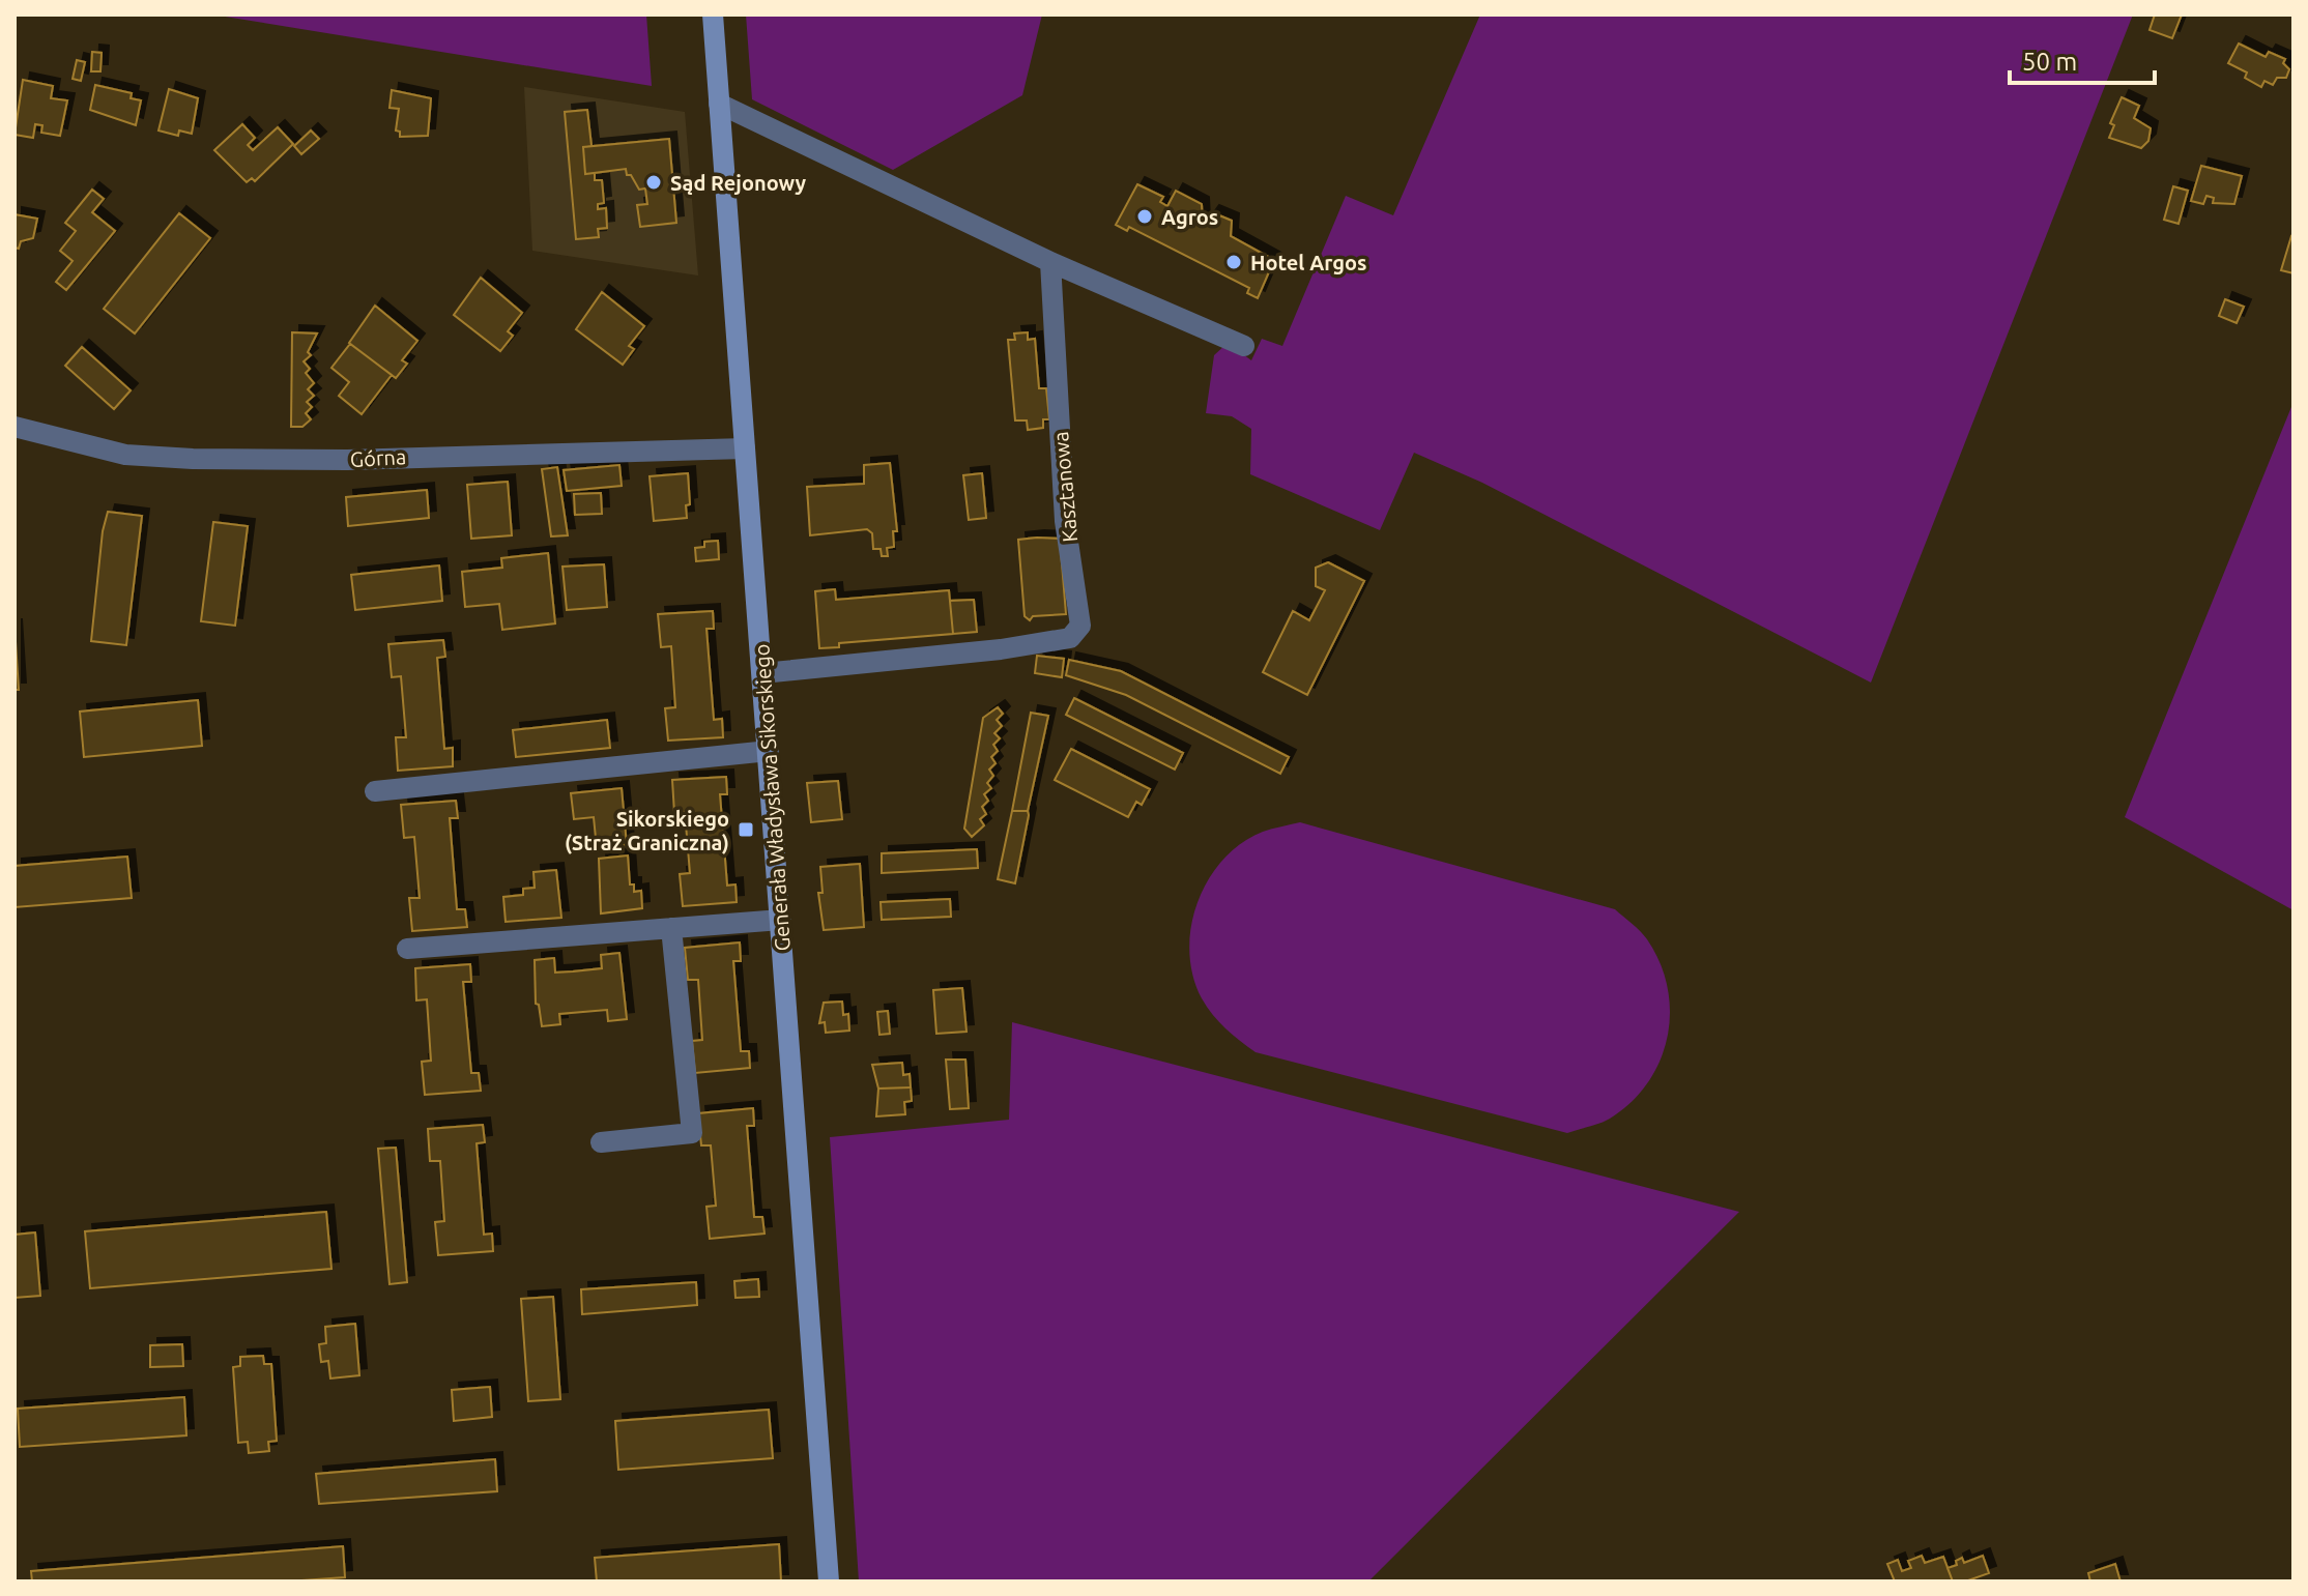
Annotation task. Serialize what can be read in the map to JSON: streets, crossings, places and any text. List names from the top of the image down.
{
  "streets": {
    "main road": ["Generała Władysława Sikorskiego"],
    "street": ["Górna", "Kasztanowa"]
  },
  "crossings": [
    ["Górna", "Generała Władysława Sikorskiego"],
    ["Kasztanowa", "Generała Władysława Sikorskiego"]
  ],
  "places": {
    "other": ["Sąd Rejonowy", "Agros", "Hotel Argos"],
    "transit": ["Sikorskiego (Straż Graniczna)"]
  },
  "scale_bar": "50 m"
}
